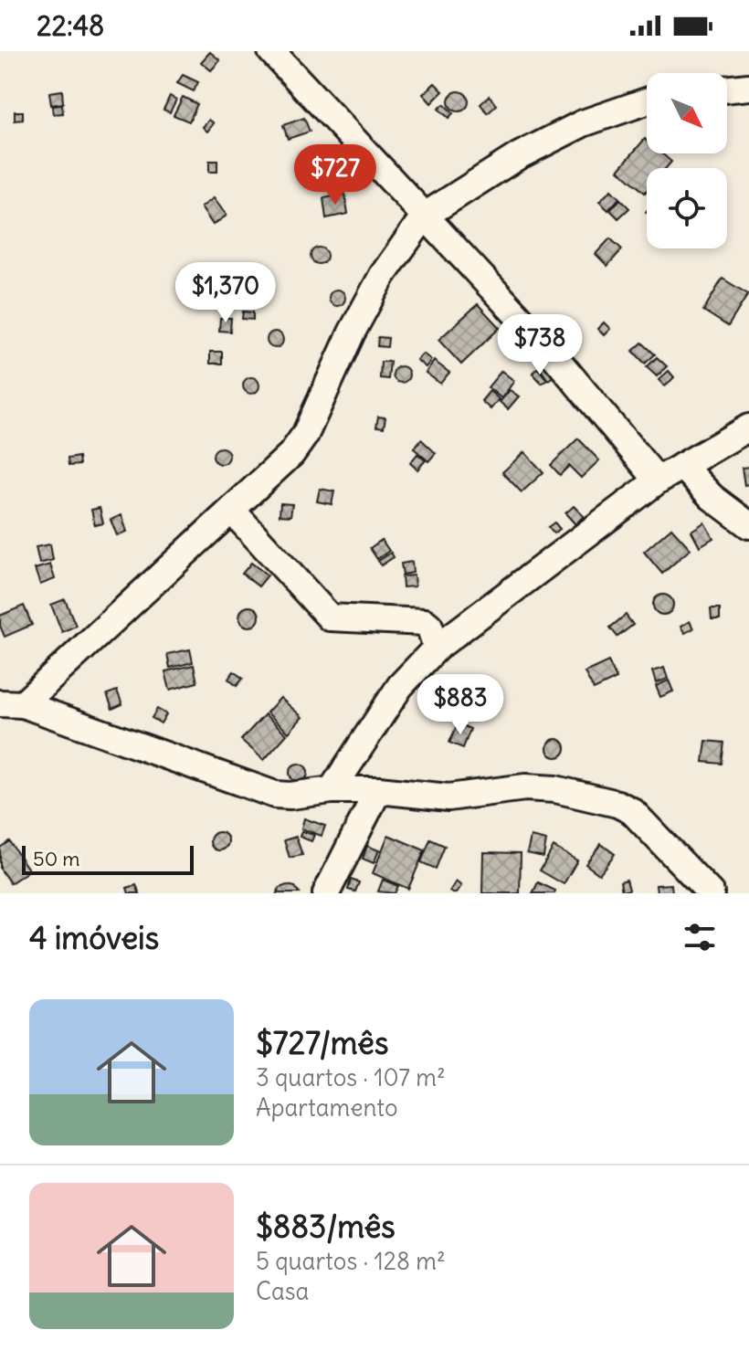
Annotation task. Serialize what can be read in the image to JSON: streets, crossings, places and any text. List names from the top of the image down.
{
  "scale_bar": "50 m",
  "north": "bottom right",
  "page": {
    "status": "22:48",
    "price": [
      "$727",
      "$1,370",
      "$738",
      "$883"
    ],
    "scale": "50 m",
    "heading": "4 imóveis",
    "list": [
      {
        "name": "$727/mês",
        "note": "3 quartos · 107 m² · Apartamento"
      },
      {
        "name": "$883/mês",
        "note": "5 quartos · 128 m² · Casa"
      }
    ]
  }
}
